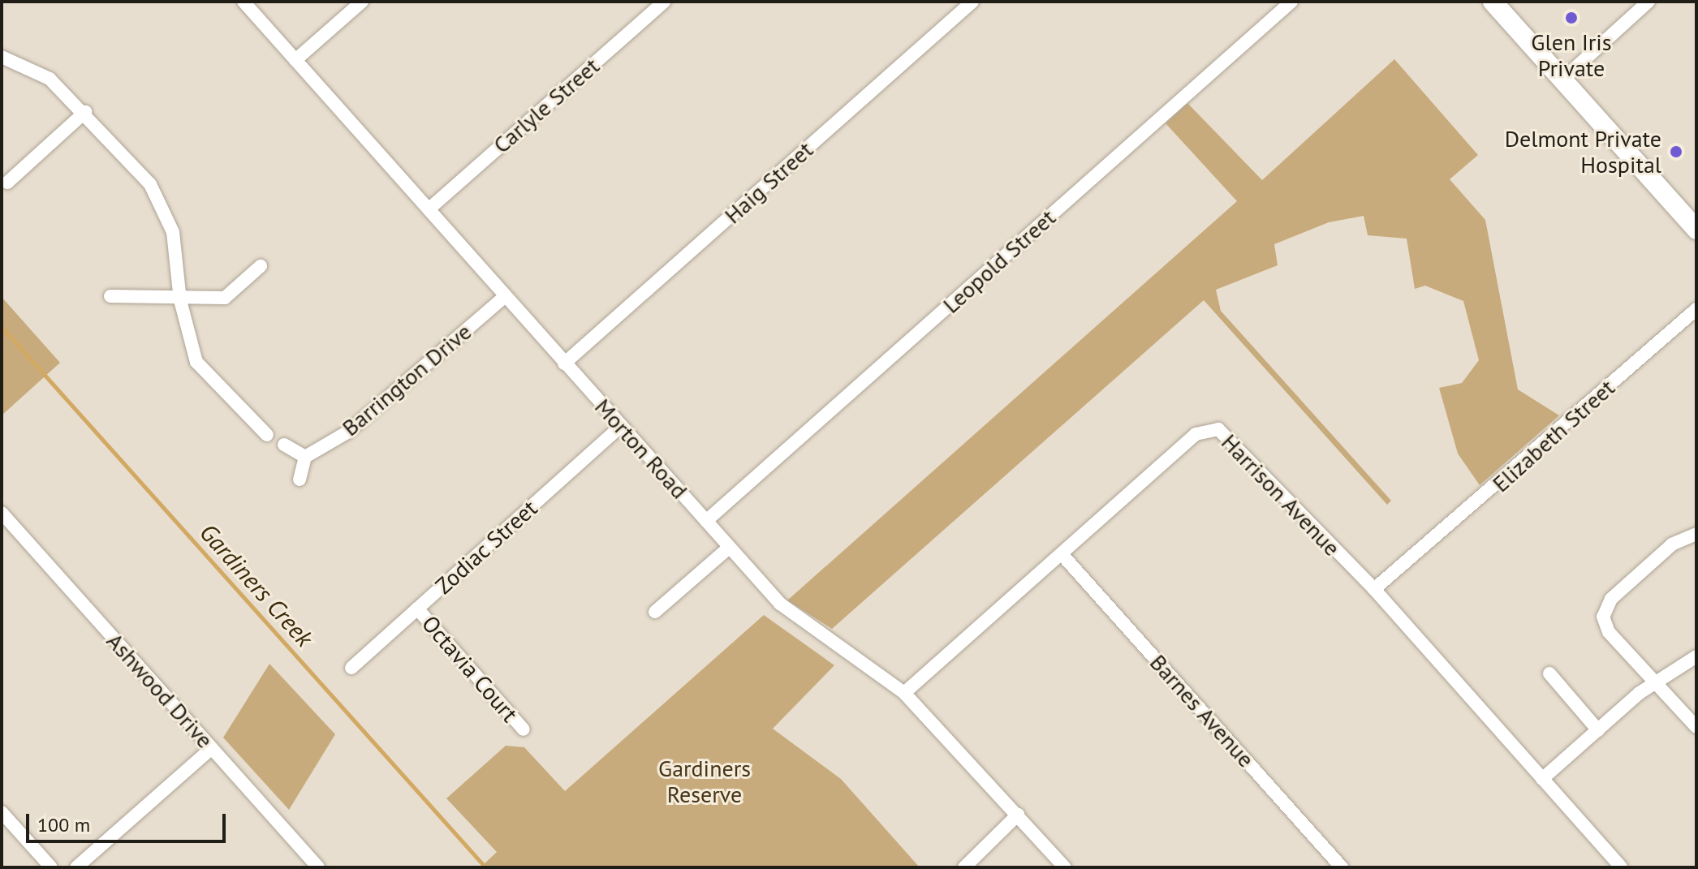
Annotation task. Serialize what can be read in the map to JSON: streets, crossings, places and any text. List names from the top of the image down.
{
  "streets": {
    "street": [
      "Carlyle Street",
      "Haig Street",
      "Leopold Street",
      "Barrington Drive",
      "Elizabeth Street",
      "Morton Road",
      "Harrison Avenue",
      "Zodiac Street",
      "Octavia Court",
      "Ashwood Drive",
      "Barnes Avenue"
    ]
  },
  "crossings": [
    ["Carlyle Street", "Morton Road"],
    ["Haig Street", "Morton Road"],
    ["Leopold Street", "Morton Road"],
    ["Barrington Drive", "Morton Road"],
    ["Elizabeth Street", "Harrison Avenue"],
    ["Morton Road", "Harrison Avenue"],
    ["Morton Road", "Zodiac Street"],
    ["Harrison Avenue", "Barnes Avenue"],
    ["Zodiac Street", "Octavia Court"]
  ],
  "water": ["Gardiners Creek"],
  "parks": ["Gardiners Reserve"],
  "places": ["Glen Iris Private", "Delmont Private Hospital"],
  "scale_bar": "100 m"
}
